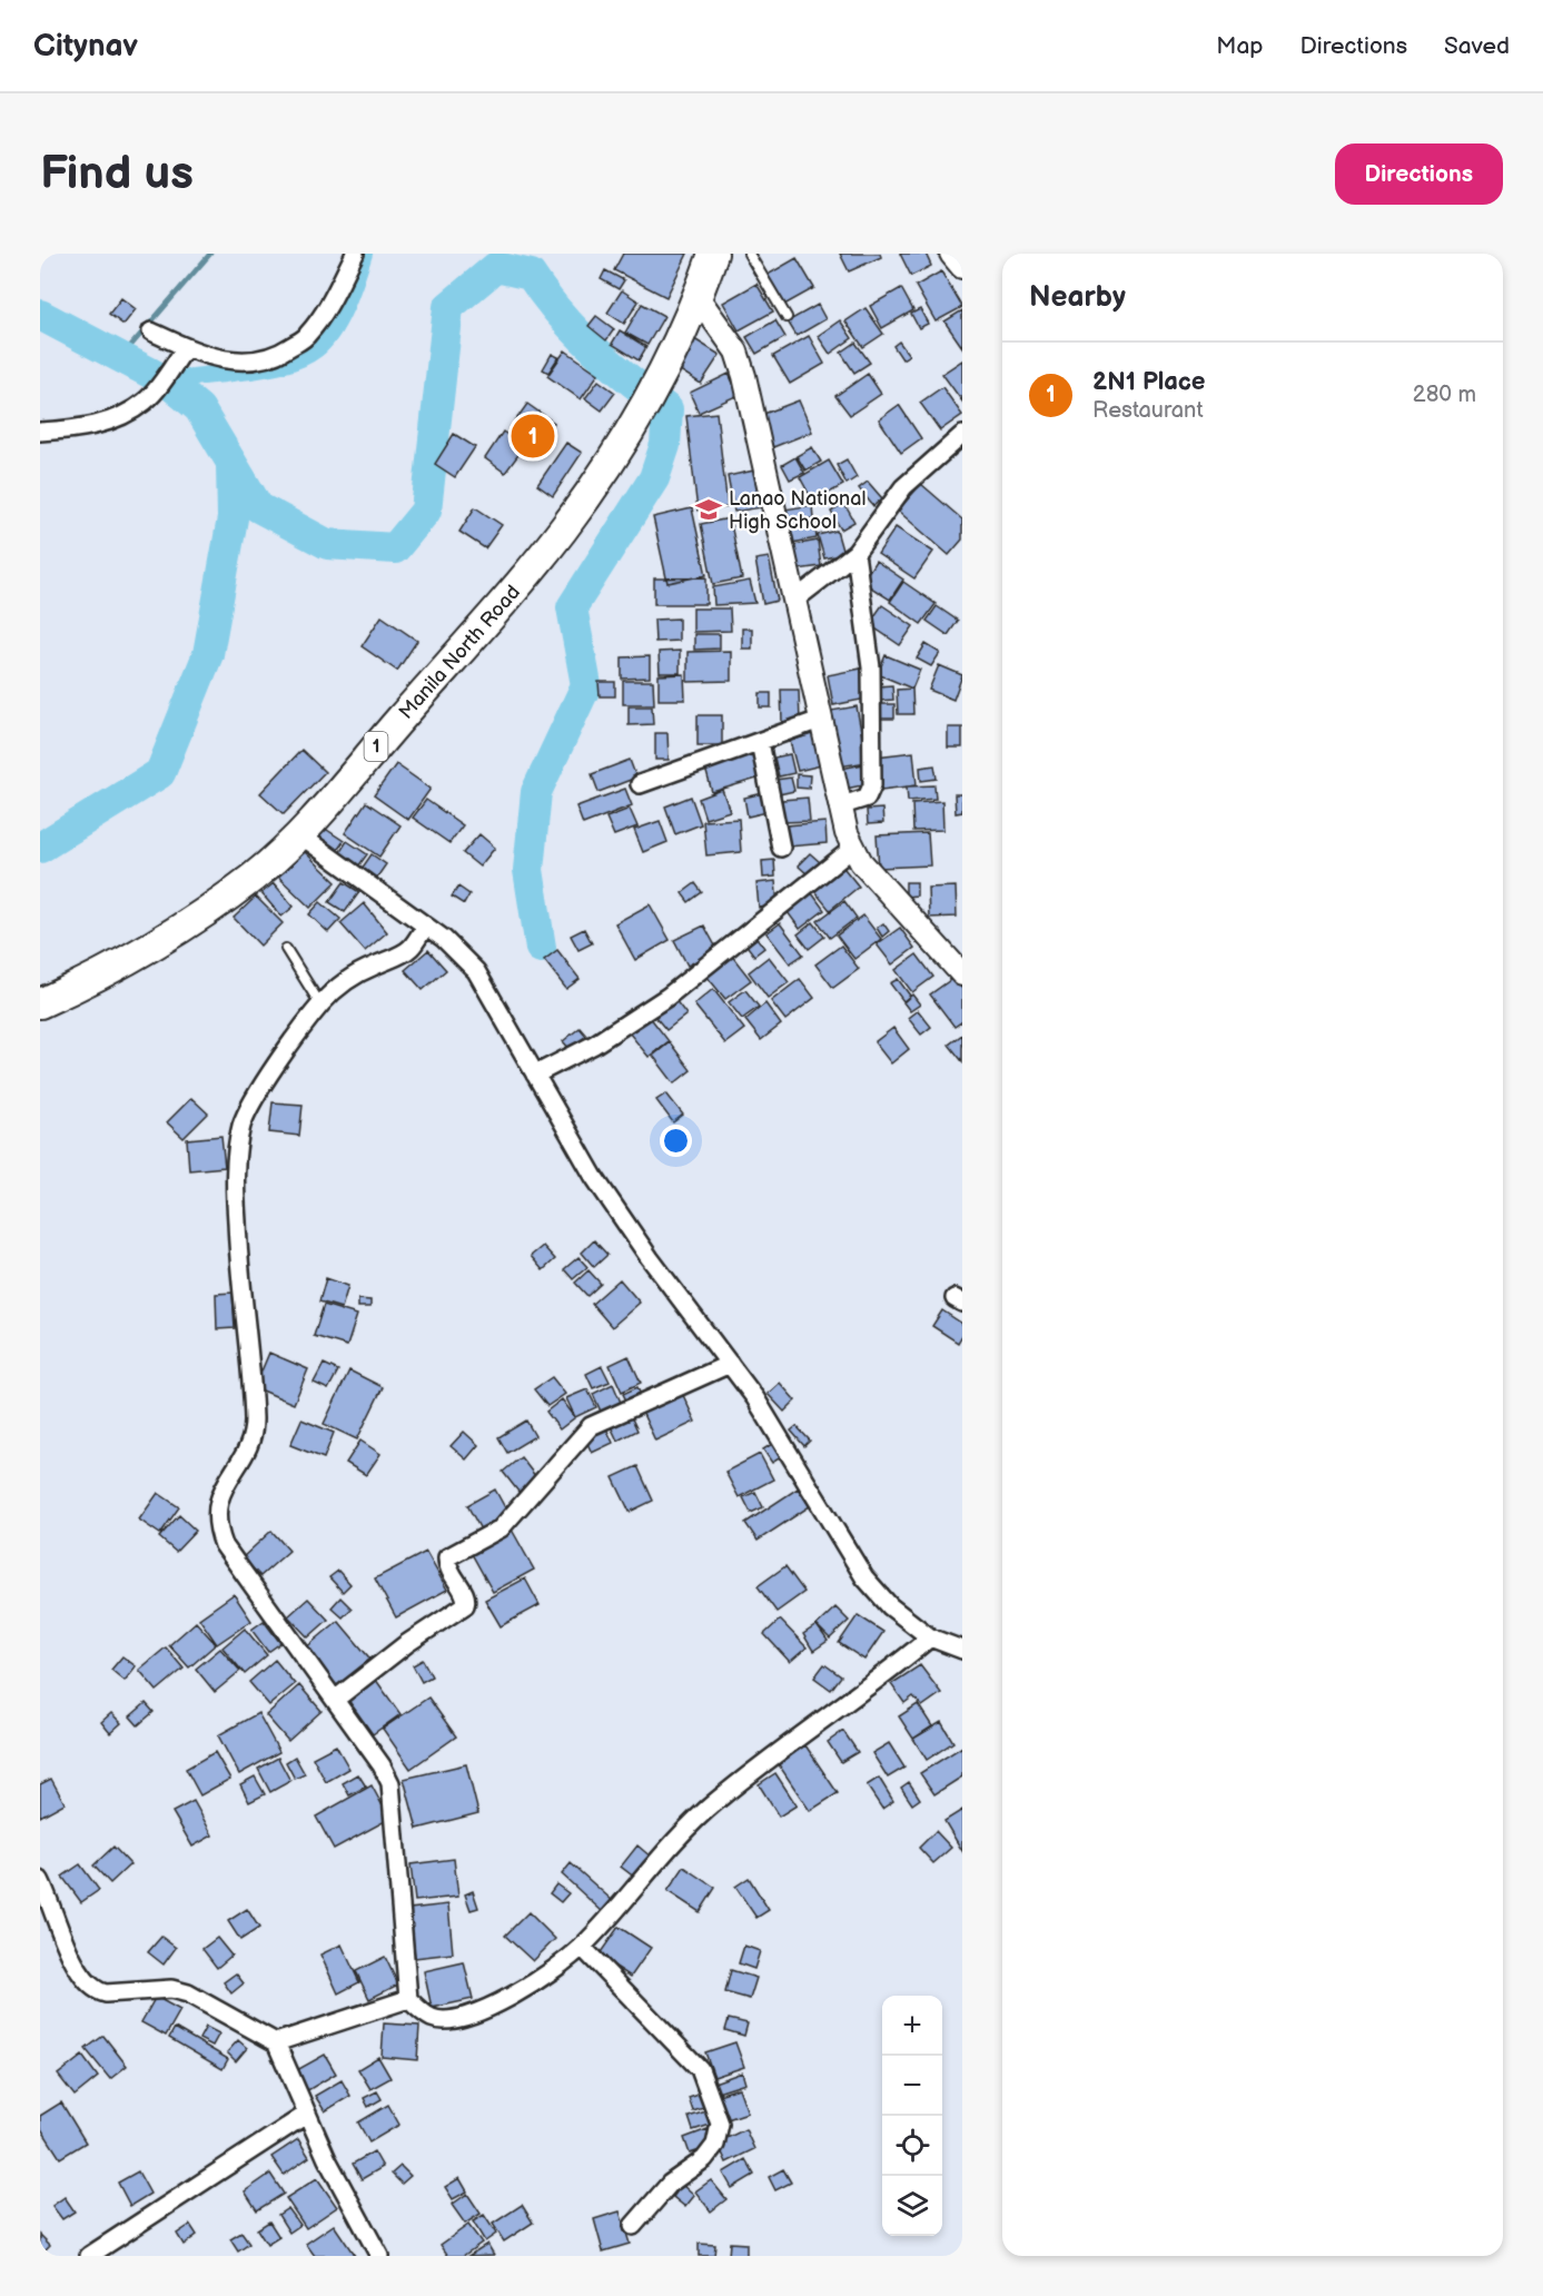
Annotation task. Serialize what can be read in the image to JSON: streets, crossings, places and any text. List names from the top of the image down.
{
  "streets": {
    "highway": ["Manila North Road", "1"]
  },
  "places": {
    "school or university": ["Lanao National High School"]
  },
  "page": {
    "header": "Citynav",
    "nav": ["Map", "Directions", "Saved"],
    "buttons": "Directions",
    "title": "Find us",
    "heading": "Nearby",
    "list": [
      {
        "mark": "1",
        "name": "2N1 Place",
        "note": "Restaurant",
        "value": "280 m"
      }
    ],
    "pins": "1",
    "map_buttons": ["+", "−"]
  }
}
